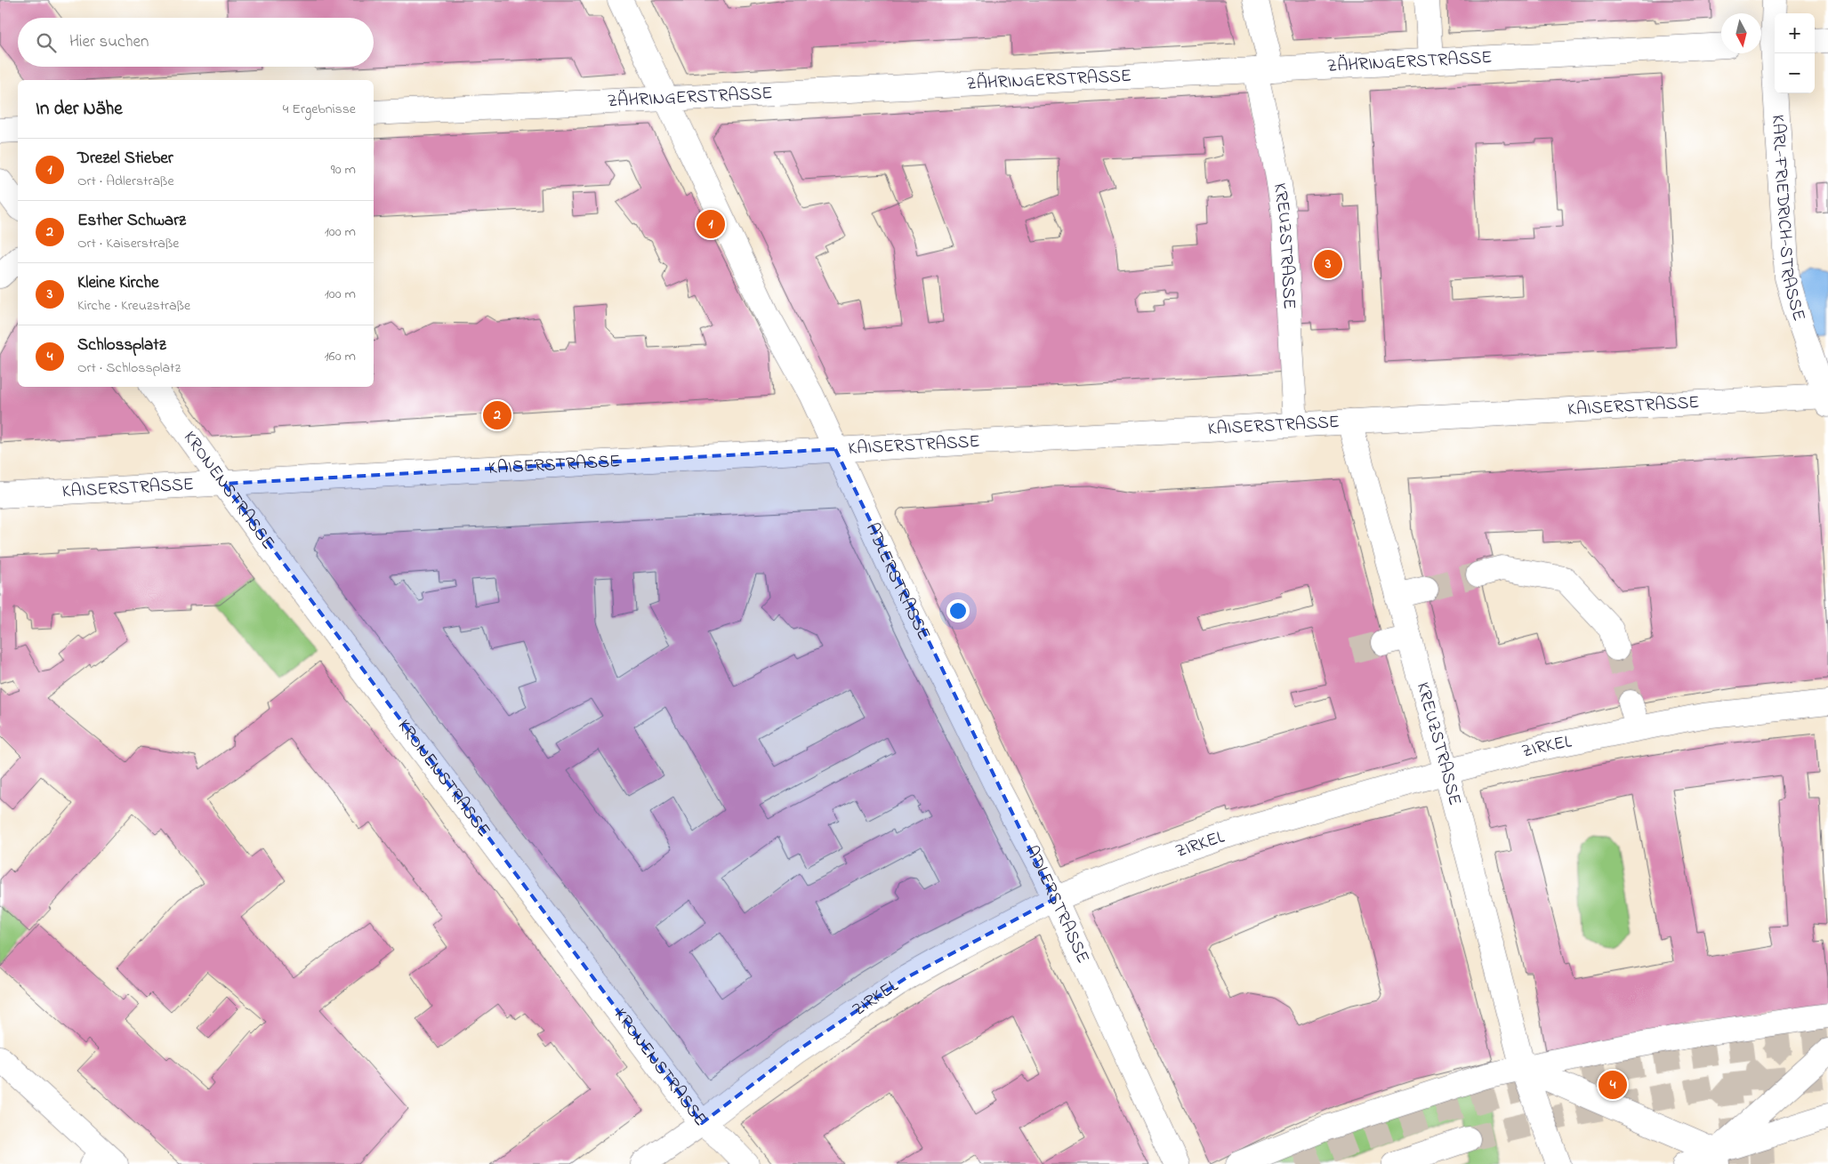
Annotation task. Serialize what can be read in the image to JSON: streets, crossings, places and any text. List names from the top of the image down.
{
  "streets": {
    "street": [
      "ZÄHRINGERSTRASSE",
      "KARL-FRIEDRICH-STRASSE",
      "KREUZSTRASSE",
      "KAISERSTRASSE",
      "KRONENSTRASSE",
      "ADLERSTRASSE",
      "ZIRKEL"
    ]
  },
  "crossings": [
    ["ZÄHRINGERSTRASSE", "KREUZSTRASSE"],
    ["ZÄHRINGERSTRASSE", "ADLERSTRASSE"],
    ["KARL-FRIEDRICH-STRASSE", "KAISERSTRASSE"],
    ["KREUZSTRASSE", "KAISERSTRASSE"],
    ["KREUZSTRASSE", "ZIRKEL"],
    ["KAISERSTRASSE", "KRONENSTRASSE"],
    ["KAISERSTRASSE", "ADLERSTRASSE"],
    ["KRONENSTRASSE", "ZIRKEL"],
    ["ADLERSTRASSE", "ZIRKEL"]
  ],
  "north": "bottom",
  "page": {
    "map_buttons": ["+", "−"],
    "search": "Hier suchen",
    "heading": ["In der Nähe", "4 Ergebnisse"],
    "list": [
      {
        "mark": "1",
        "name": "Drezel Stieber",
        "note": "Ort · Adlerstraße",
        "value": "90 m"
      },
      {
        "mark": "2",
        "name": "Esther Schwarz",
        "note": "Ort · Kaiserstraße",
        "value": "100 m"
      },
      {
        "mark": "3",
        "name": "Kleine Kirche",
        "note": "Kirche · Kreuzstraße",
        "value": "100 m"
      },
      {
        "mark": "4",
        "name": "Schlossplatz",
        "note": "Ort · Schlossplatz",
        "value": "160 m"
      }
    ],
    "pins": [
      "1",
      "3",
      "2",
      "4"
    ]
  }
}
